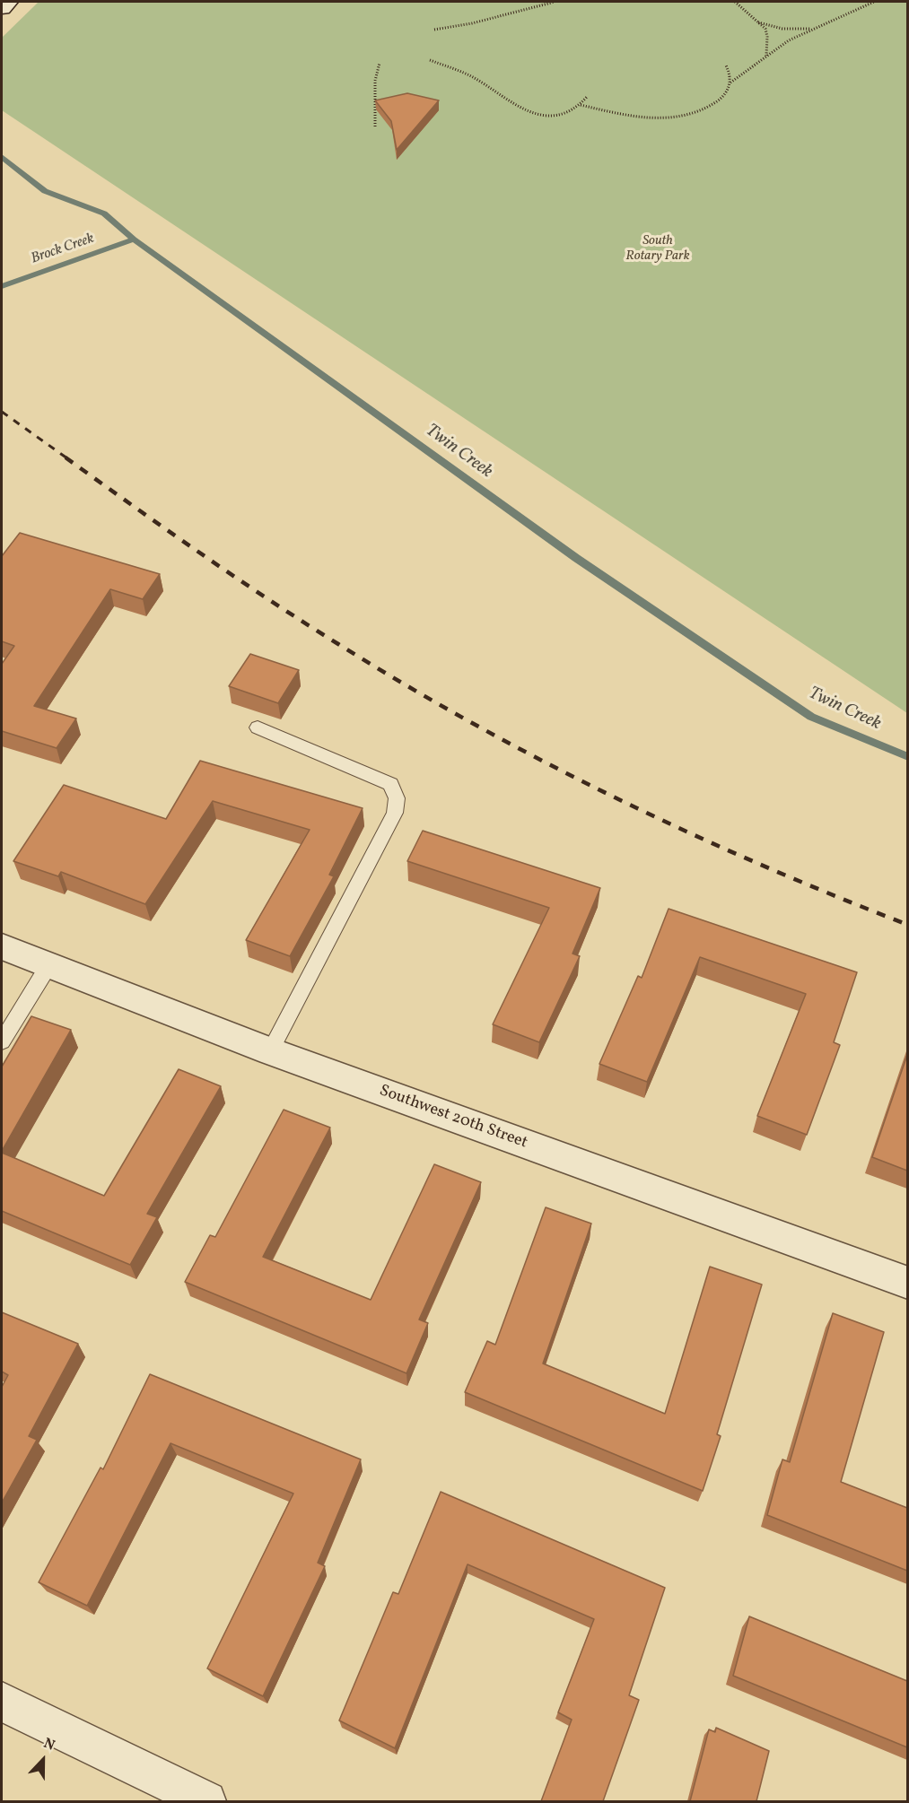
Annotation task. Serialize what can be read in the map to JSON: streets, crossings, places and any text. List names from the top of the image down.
{
  "streets": {
    "street": ["Southwest 20th Street"]
  },
  "water": ["Brock Creek", "Twin Creek"],
  "parks": ["South Rotary Park"],
  "north": "top"
}
